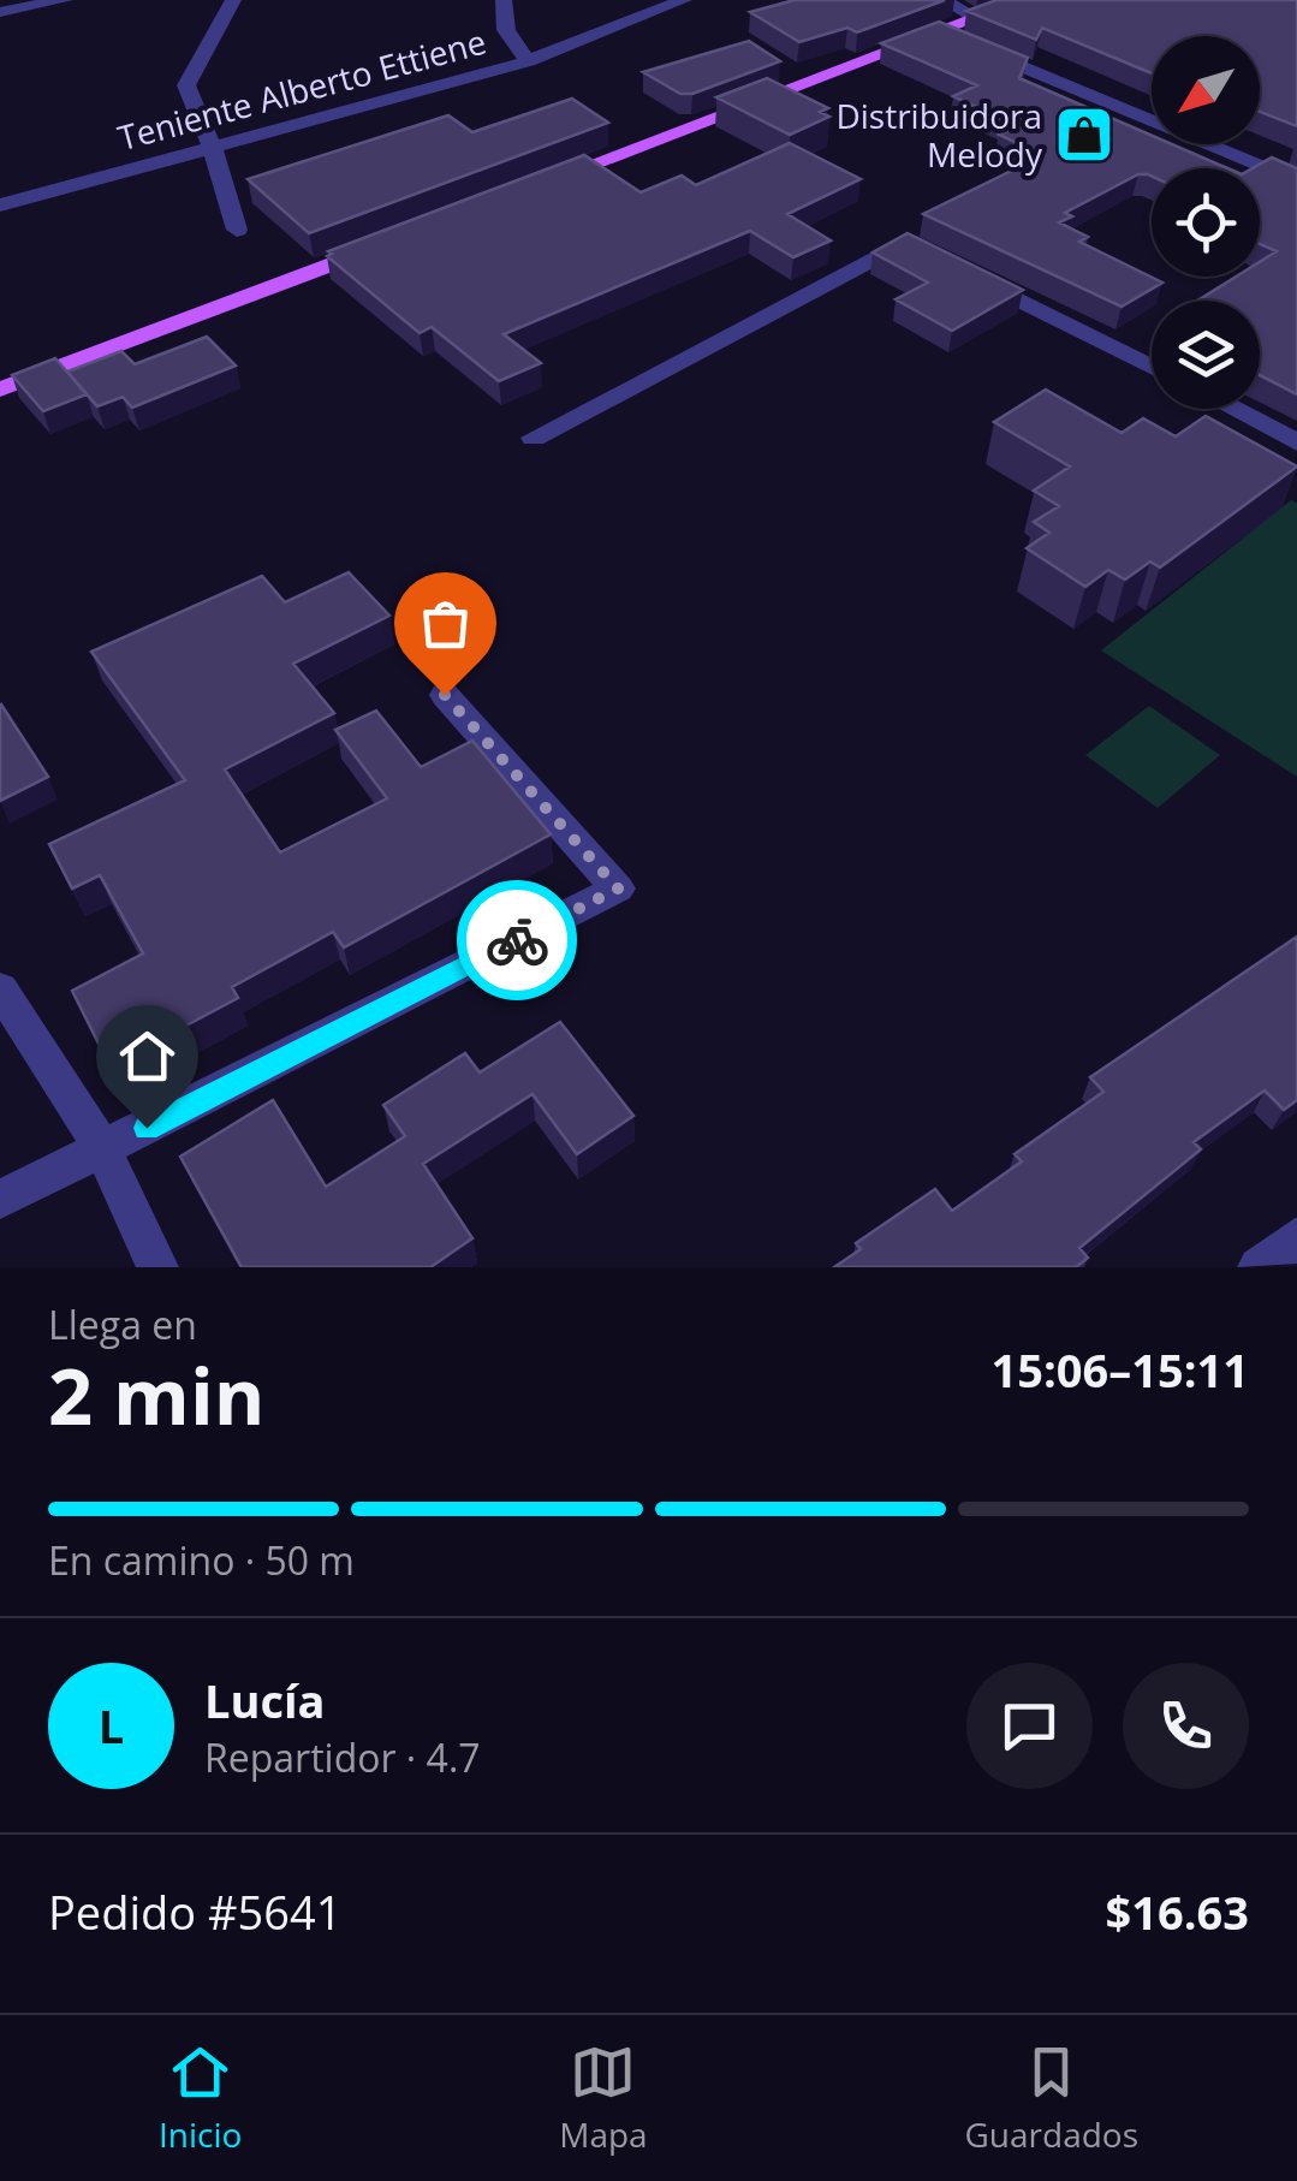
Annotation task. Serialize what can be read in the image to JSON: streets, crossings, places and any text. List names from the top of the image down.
{
  "streets": {
    "street": ["Teniente Alberto Ettiene"]
  },
  "places": {
    "shop": ["Distribuidora Melody"]
  },
  "north": "bottom left",
  "page": {
    "heading": ["2 min", "Llega en", "15:06–15:11"],
    "panel": [
      "Lucía",
      "Repartidor · 4.7",
      "Pedido #5641",
      "$16.63"
    ],
    "bar": "En camino · 50 m",
    "round": "L",
    "tabs": ["Inicio", "Mapa", "Guardados"]
  }
}
